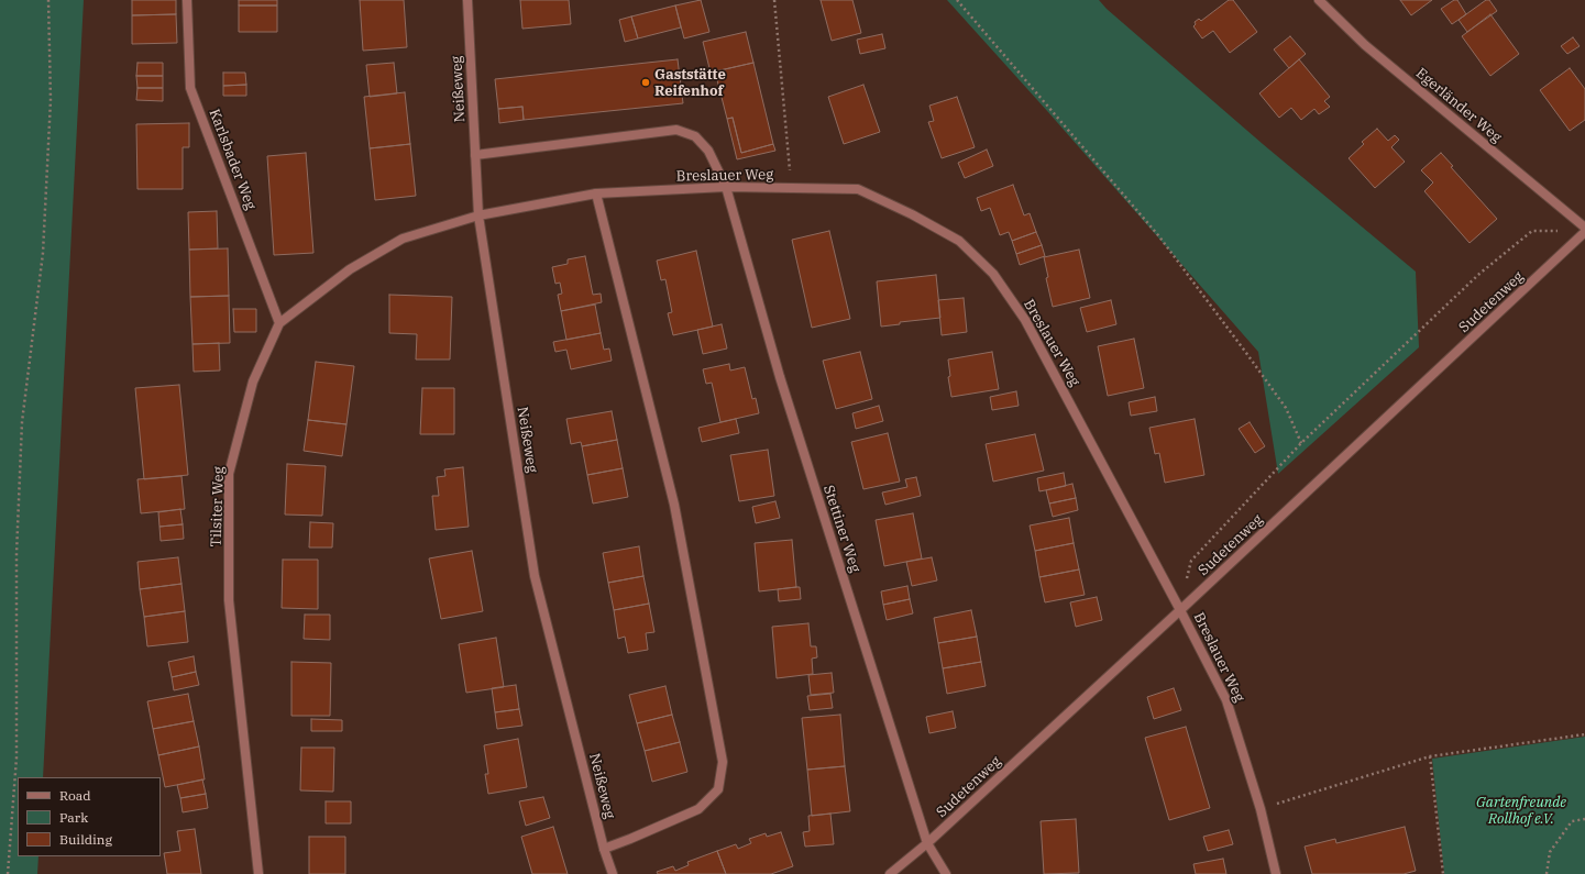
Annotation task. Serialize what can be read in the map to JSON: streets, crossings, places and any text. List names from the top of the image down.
{
  "streets": {
    "street": [
      "Neißeweg",
      "Egerländer Weg",
      "Karlsbader Weg",
      "Breslauer Weg",
      "Sudetenweg",
      "Tilsiter Weg",
      "Stettiner Weg"
    ]
  },
  "crossings": [
    ["Neißeweg", "Breslauer Weg"],
    ["Neißeweg", "Tilsiter Weg"],
    ["Neißeweg", "Stettiner Weg"],
    ["Karlsbader Weg", "Tilsiter Weg"],
    ["Breslauer Weg", "Sudetenweg"],
    ["Breslauer Weg", "Tilsiter Weg"],
    ["Breslauer Weg", "Stettiner Weg"],
    ["Sudetenweg", "Stettiner Weg"]
  ],
  "parks": ["Gartenfreunde Rollhof e.V."],
  "places": ["Gaststätte Reifenhof"],
  "legend": ["Road", "Park", "Building"]
}
